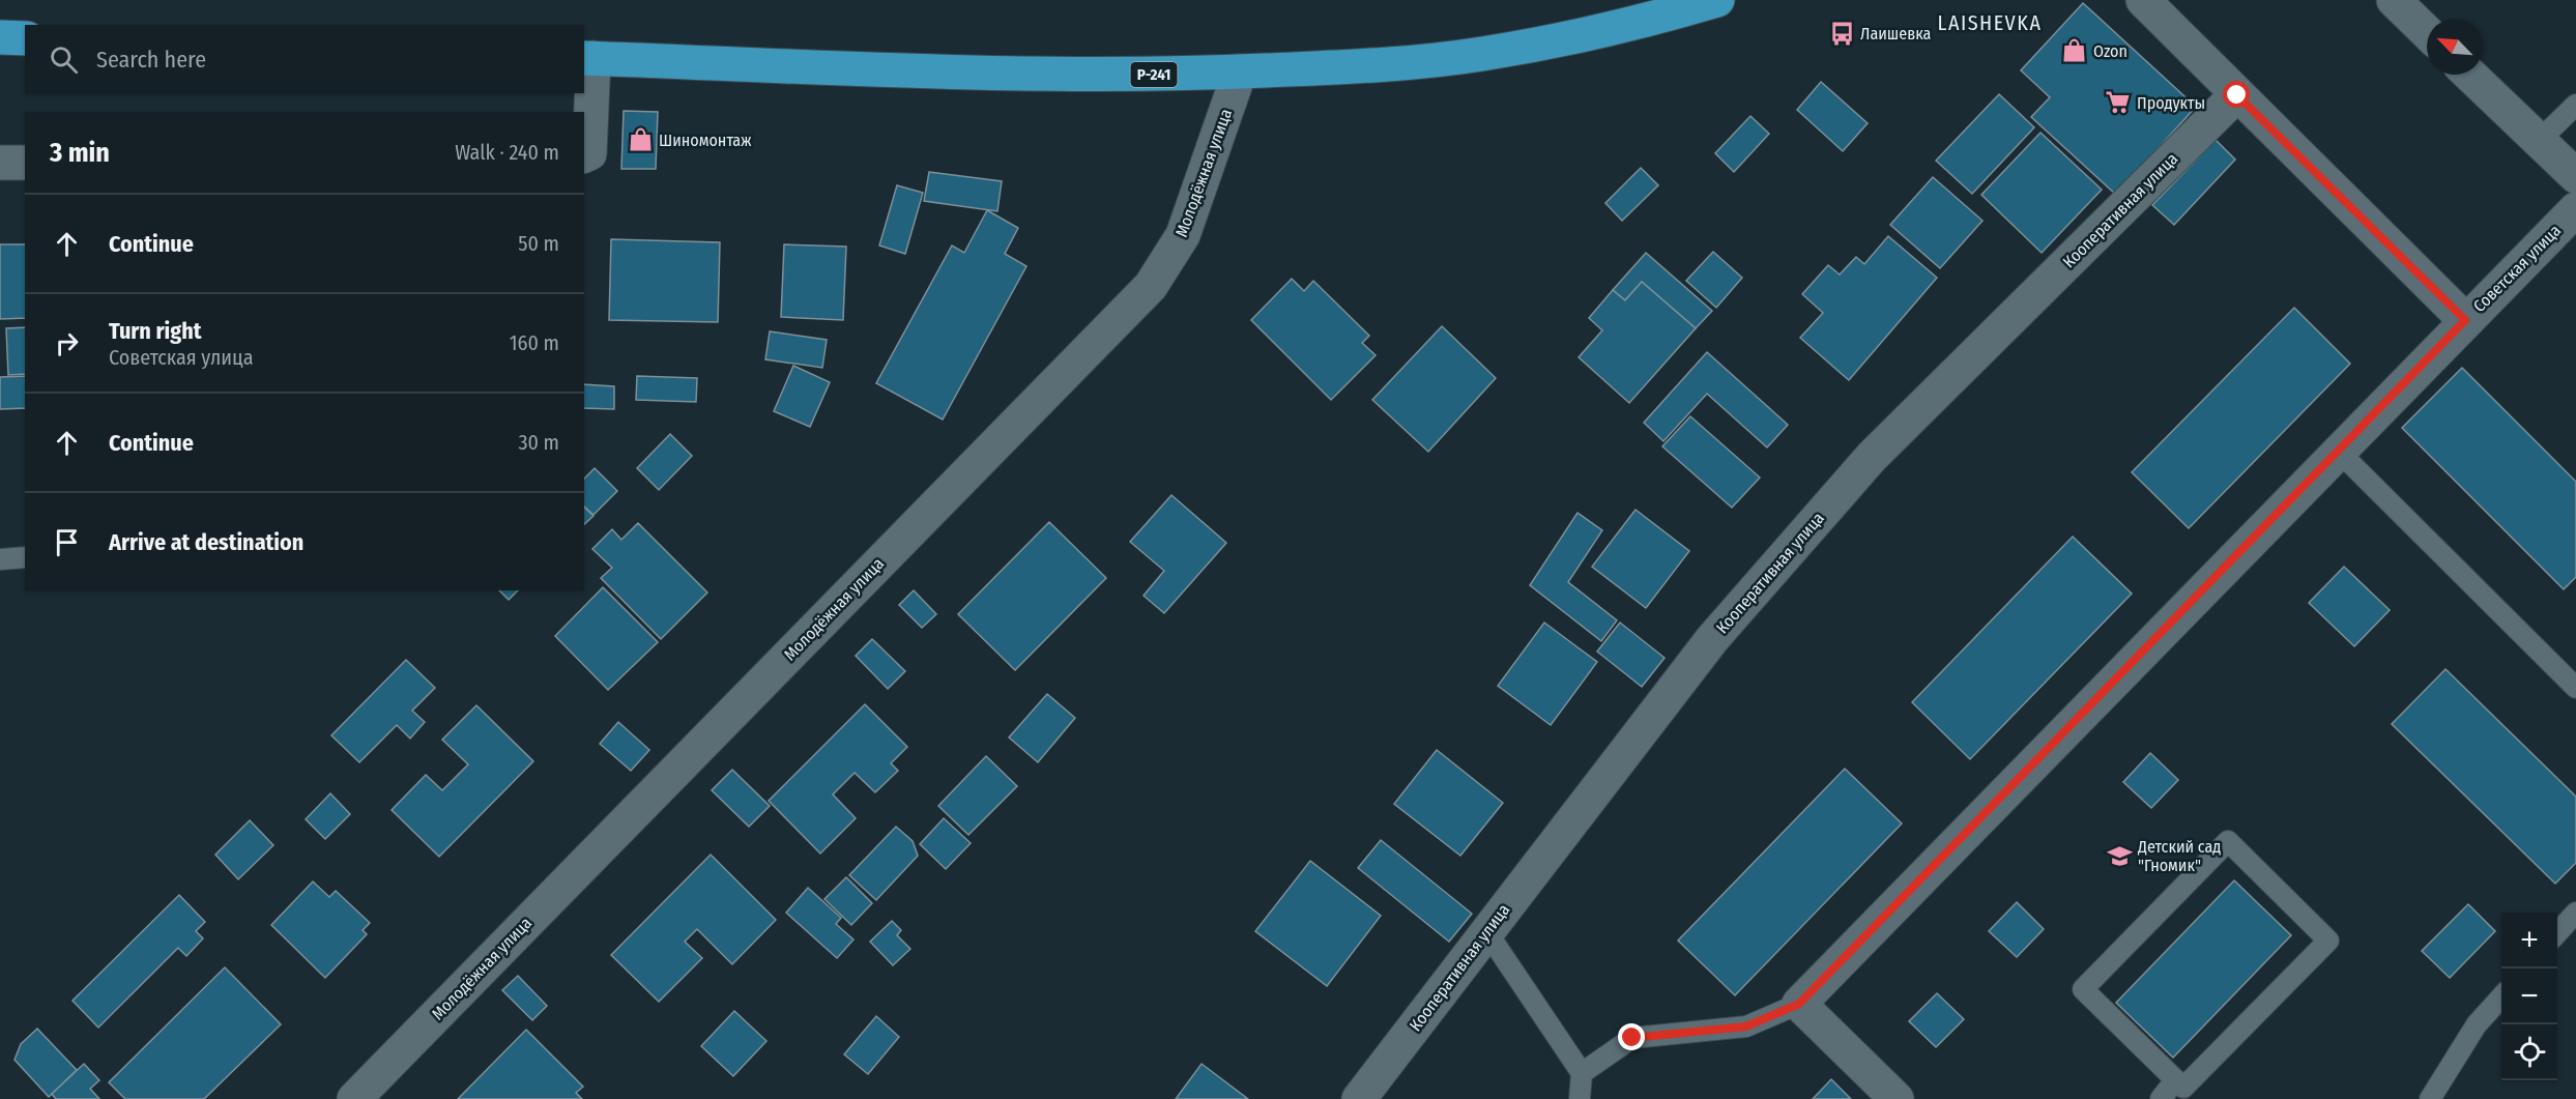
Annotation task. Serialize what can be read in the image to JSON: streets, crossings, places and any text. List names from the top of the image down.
{
  "streets": {
    "highway": ["Р-241"],
    "street": ["Молодёжная улица", "Кооперативная улица", "Советская улица"]
  },
  "crossings": [
    ["Р-241", "Молодёжная улица"]
  ],
  "districts": ["LAISHEVKA"],
  "places": {
    "bus stop": ["Лаишевка"],
    "shop": ["Ozon", "Шиномонтаж"],
    "supermarket": ["Продукты"],
    "school or university": ["Детский сад \"Гномик\""]
  },
  "north": "top left",
  "page": {
    "search": "Search here",
    "heading": ["3 min", "Walk · 240 m"],
    "list": [
      ["Continue", "50 m"],
      ["Turn right", "Советская улица", "160 m"],
      ["Continue", "30 m"],
      "Arrive at destination"
    ],
    "map_buttons": ["+", "−"]
  }
}
